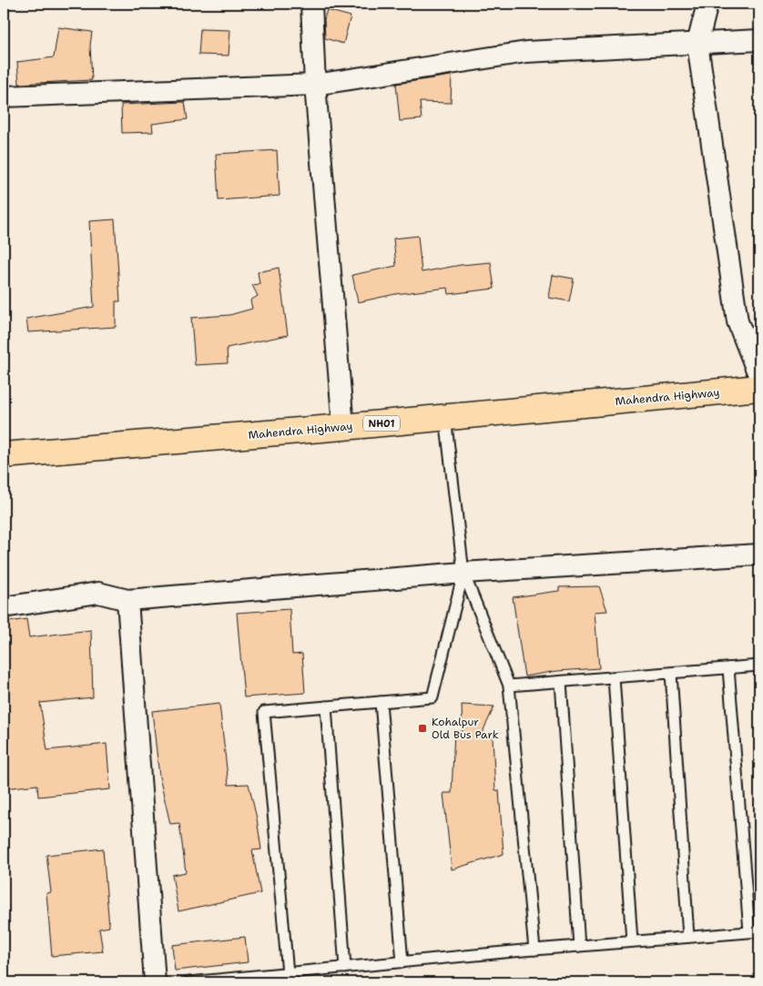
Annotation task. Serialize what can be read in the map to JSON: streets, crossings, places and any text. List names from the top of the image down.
{
  "streets": {
    "highway": ["Mahendra Highway", "NH01"]
  },
  "places": {
    "transit": ["Kohalpur Old Bus Park"]
  }
}
